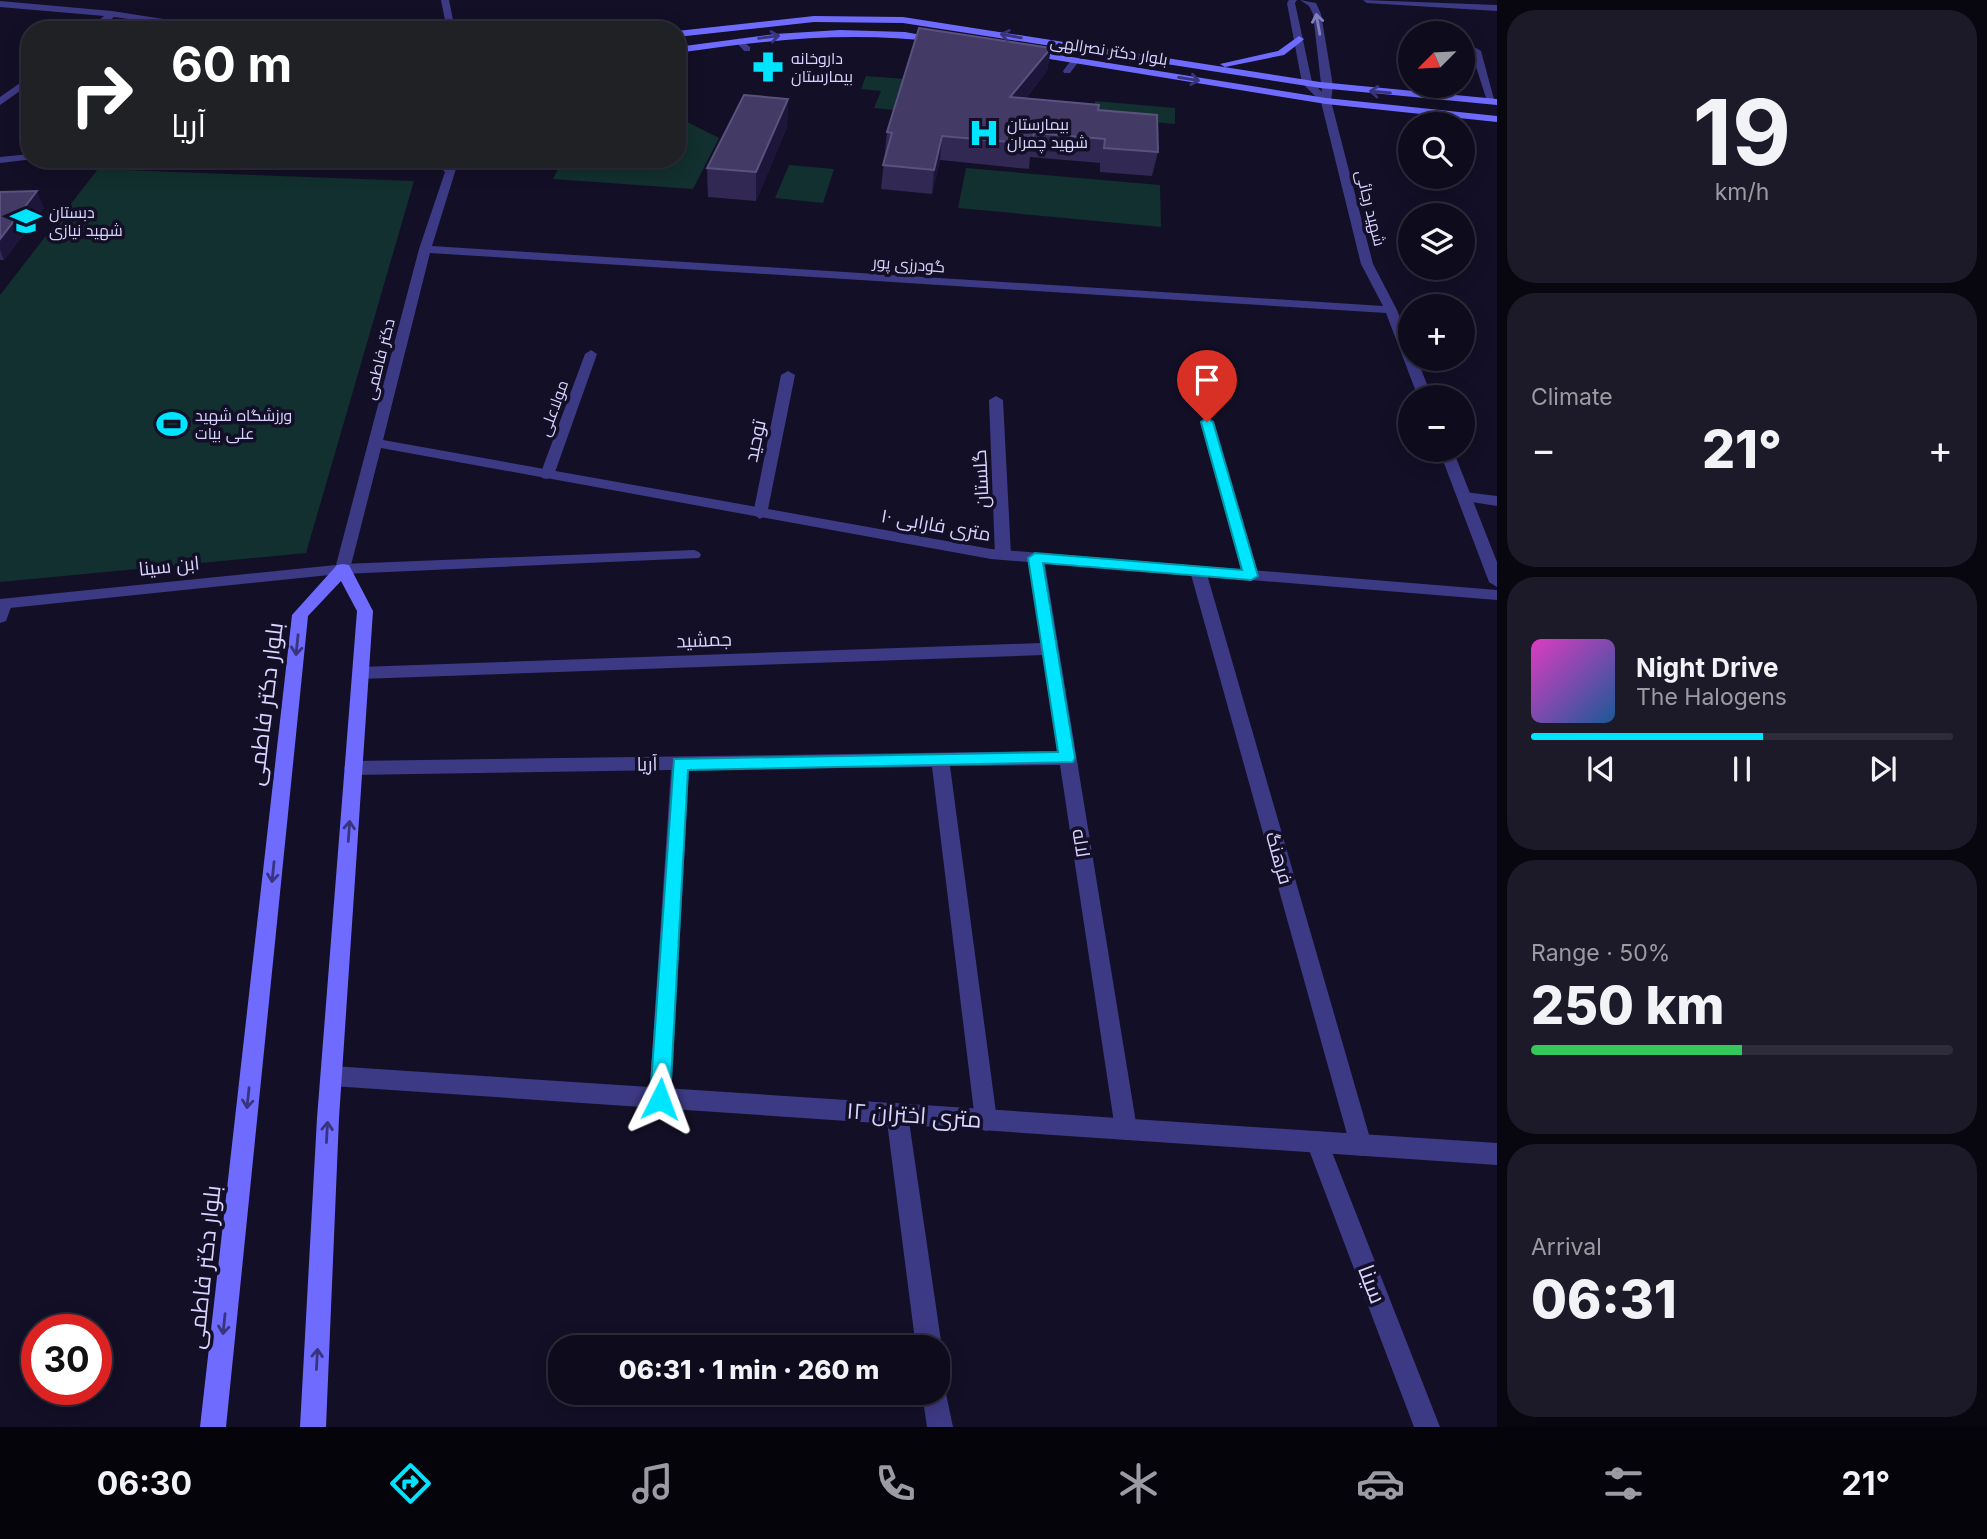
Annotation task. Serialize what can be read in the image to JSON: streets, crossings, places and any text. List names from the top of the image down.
{
  "streets": {
    "main road": ["بلوار دکتر نصرالهی", "بلوار دکتر فاطمی"],
    "street": [
      "شهید رجائی",
      "گودرزی پور",
      "دکتر فاطمی",
      "مولاعلی",
      "توحید",
      "گلستان",
      "۱۰ متری فارابی",
      "ابن سینا",
      "جمشید",
      "آریا",
      "لاله",
      "فرهنگ",
      "۱۲ متری اختران",
      "سینا"
    ]
  },
  "crossings": [
    ["بلوار دکتر نصرالهی", "شهید رجائی"],
    ["شهید رجائی", "گودرزی پور"],
    ["گودرزی پور", "دکتر فاطمی"],
    ["دکتر فاطمی", "۱۰ متری فارابی"],
    ["دکتر فاطمی", "ابن سینا"],
    ["دکتر فاطمی", "بلوار دکتر فاطمی"],
    ["مولاعلی", "۱۰ متری فارابی"],
    ["توحید", "۱۰ متری فارابی"],
    ["گلستان", "۱۰ متری فارابی"],
    ["۱۰ متری فارابی", "لاله"],
    ["۱۰ متری فارابی", "فرهنگ"],
    ["ابن سینا", "بلوار دکتر فاطمی"],
    ["جمشید", "لاله"],
    ["آریا", "لاله"],
    ["لاله", "۱۲ متری اختران"],
    ["فرهنگ", "۱۲ متری اختران"],
    ["۱۲ متری اختران", "سینا"]
  ],
  "places": {
    "pharmacy": ["داروخانه بیمارستان"],
    "hospital": ["بیمارستان شهید چمران"],
    "school or university": ["دبستان شهید نیازی"],
    "sports": ["ورزشگاه شهید علی بیات"]
  },
  "north": "bottom left",
  "page": {
    "tile": [
      ["19", "km/h"],
      "Climate",
      ["Range · 50%", "250 km"],
      ["Arrival", "06:31"]
    ],
    "map_buttons": ["+", "−"],
    "turn": ["60 m", "آریا"],
    "heat": ["−", "21°", "+"],
    "song": ["Night Drive", "The Halogens"],
    "limit": "30",
    "trip": "06:31 · 1 min · 260 m",
    "tabs": ["06:30", "21°"]
  }
}
